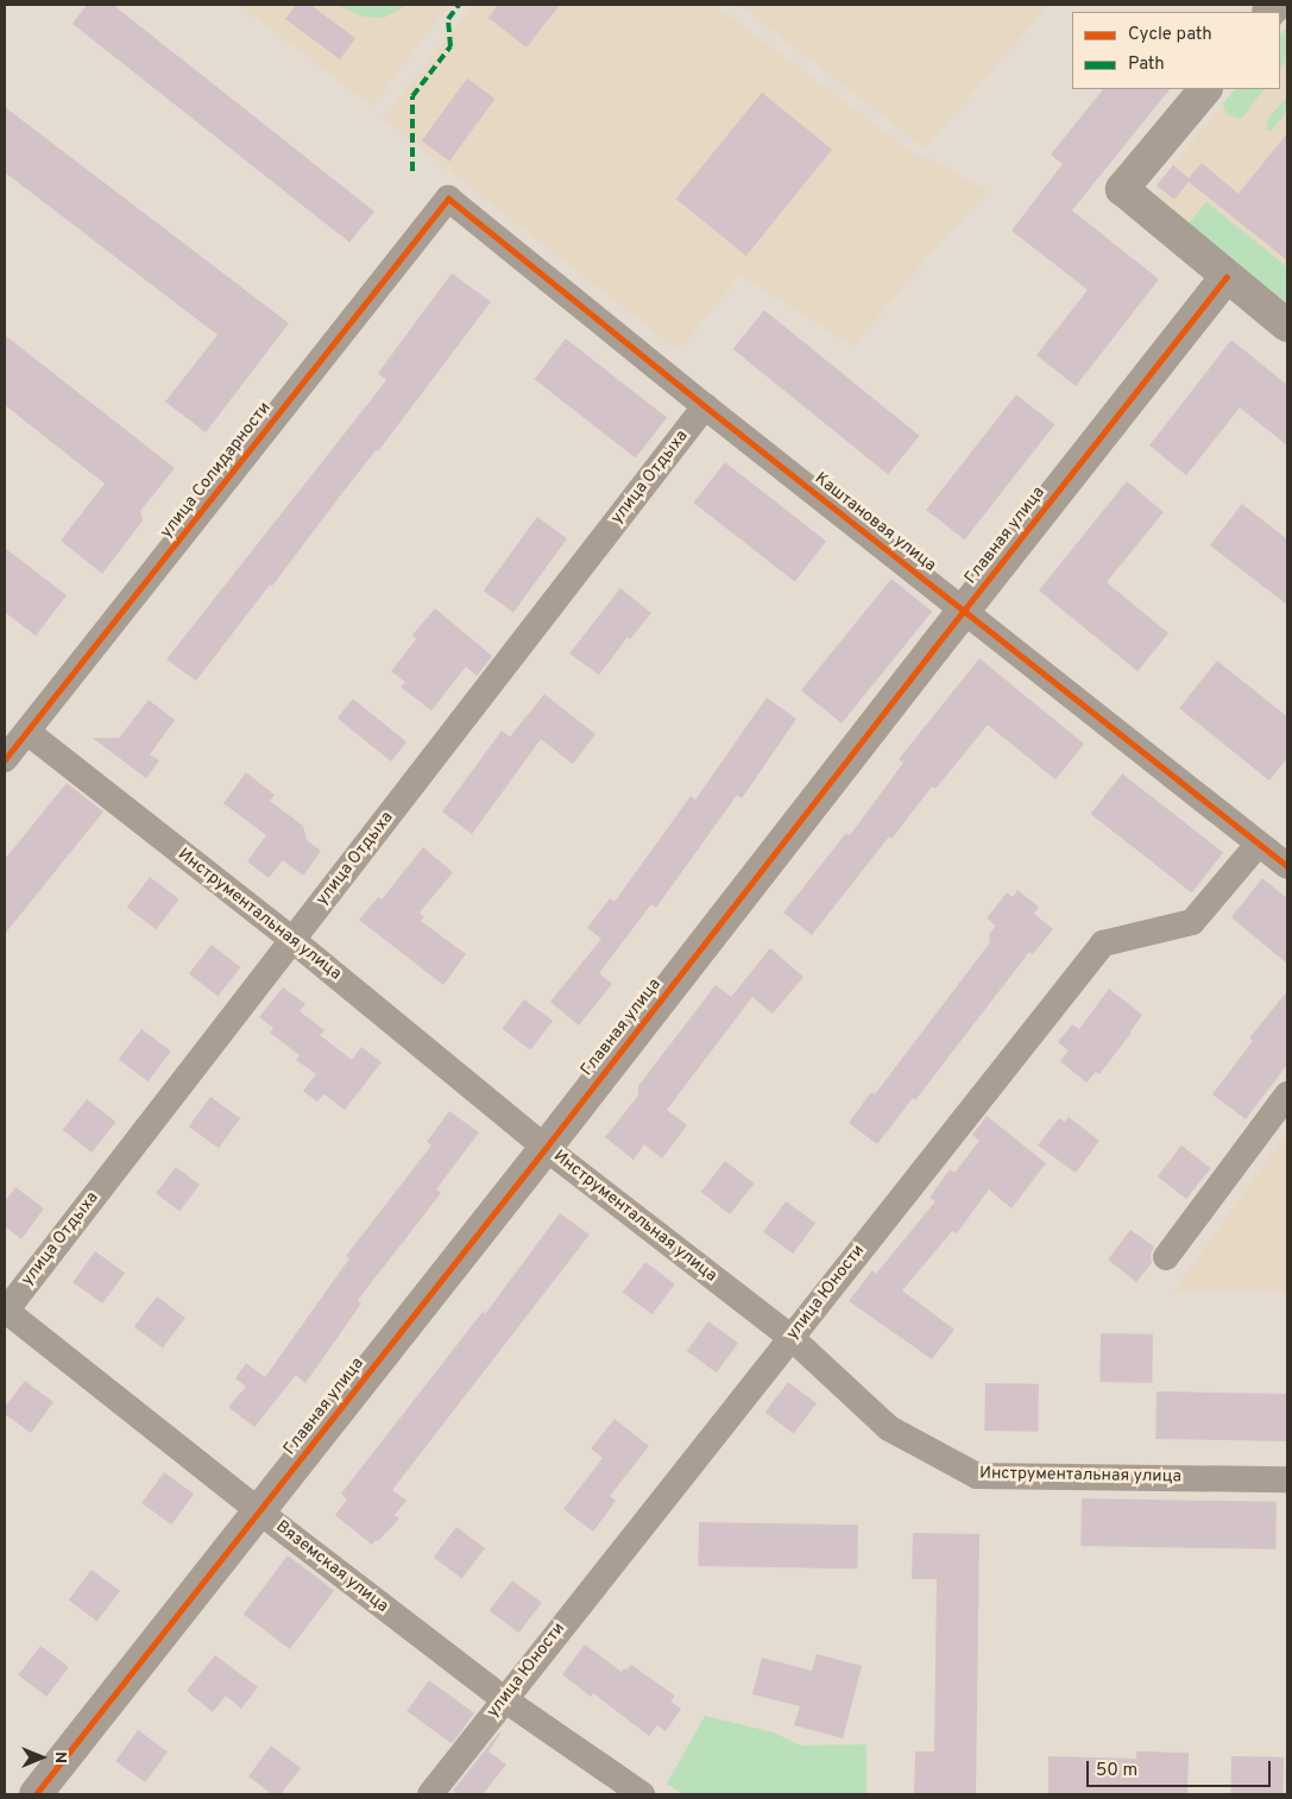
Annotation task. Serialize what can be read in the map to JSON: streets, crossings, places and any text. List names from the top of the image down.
{
  "streets": {
    "street": [
      "улица Солидарности",
      "улица Отдыха",
      "Каштановая улица",
      "Главная улица",
      "Инструментальная улица",
      "улица Юности",
      "Вяземская улица"
    ]
  },
  "crossings": [
    ["улица Солидарности", "Каштановая улица"],
    ["улица Солидарности", "Инструментальная улица"],
    ["улица Отдыха", "Каштановая улица"],
    ["улица Отдыха", "Инструментальная улица"],
    ["улица Отдыха", "Вяземская улица"],
    ["Каштановая улица", "Главная улица"],
    ["Каштановая улица", "улица Юности"],
    ["Главная улица", "Инструментальная улица"],
    ["Главная улица", "Вяземская улица"],
    ["Инструментальная улица", "улица Юности"],
    ["улица Юности", "Вяземская улица"]
  ],
  "legend": ["Cycle path", "Path"],
  "scale_bar": "50 m",
  "north": "right"
}
